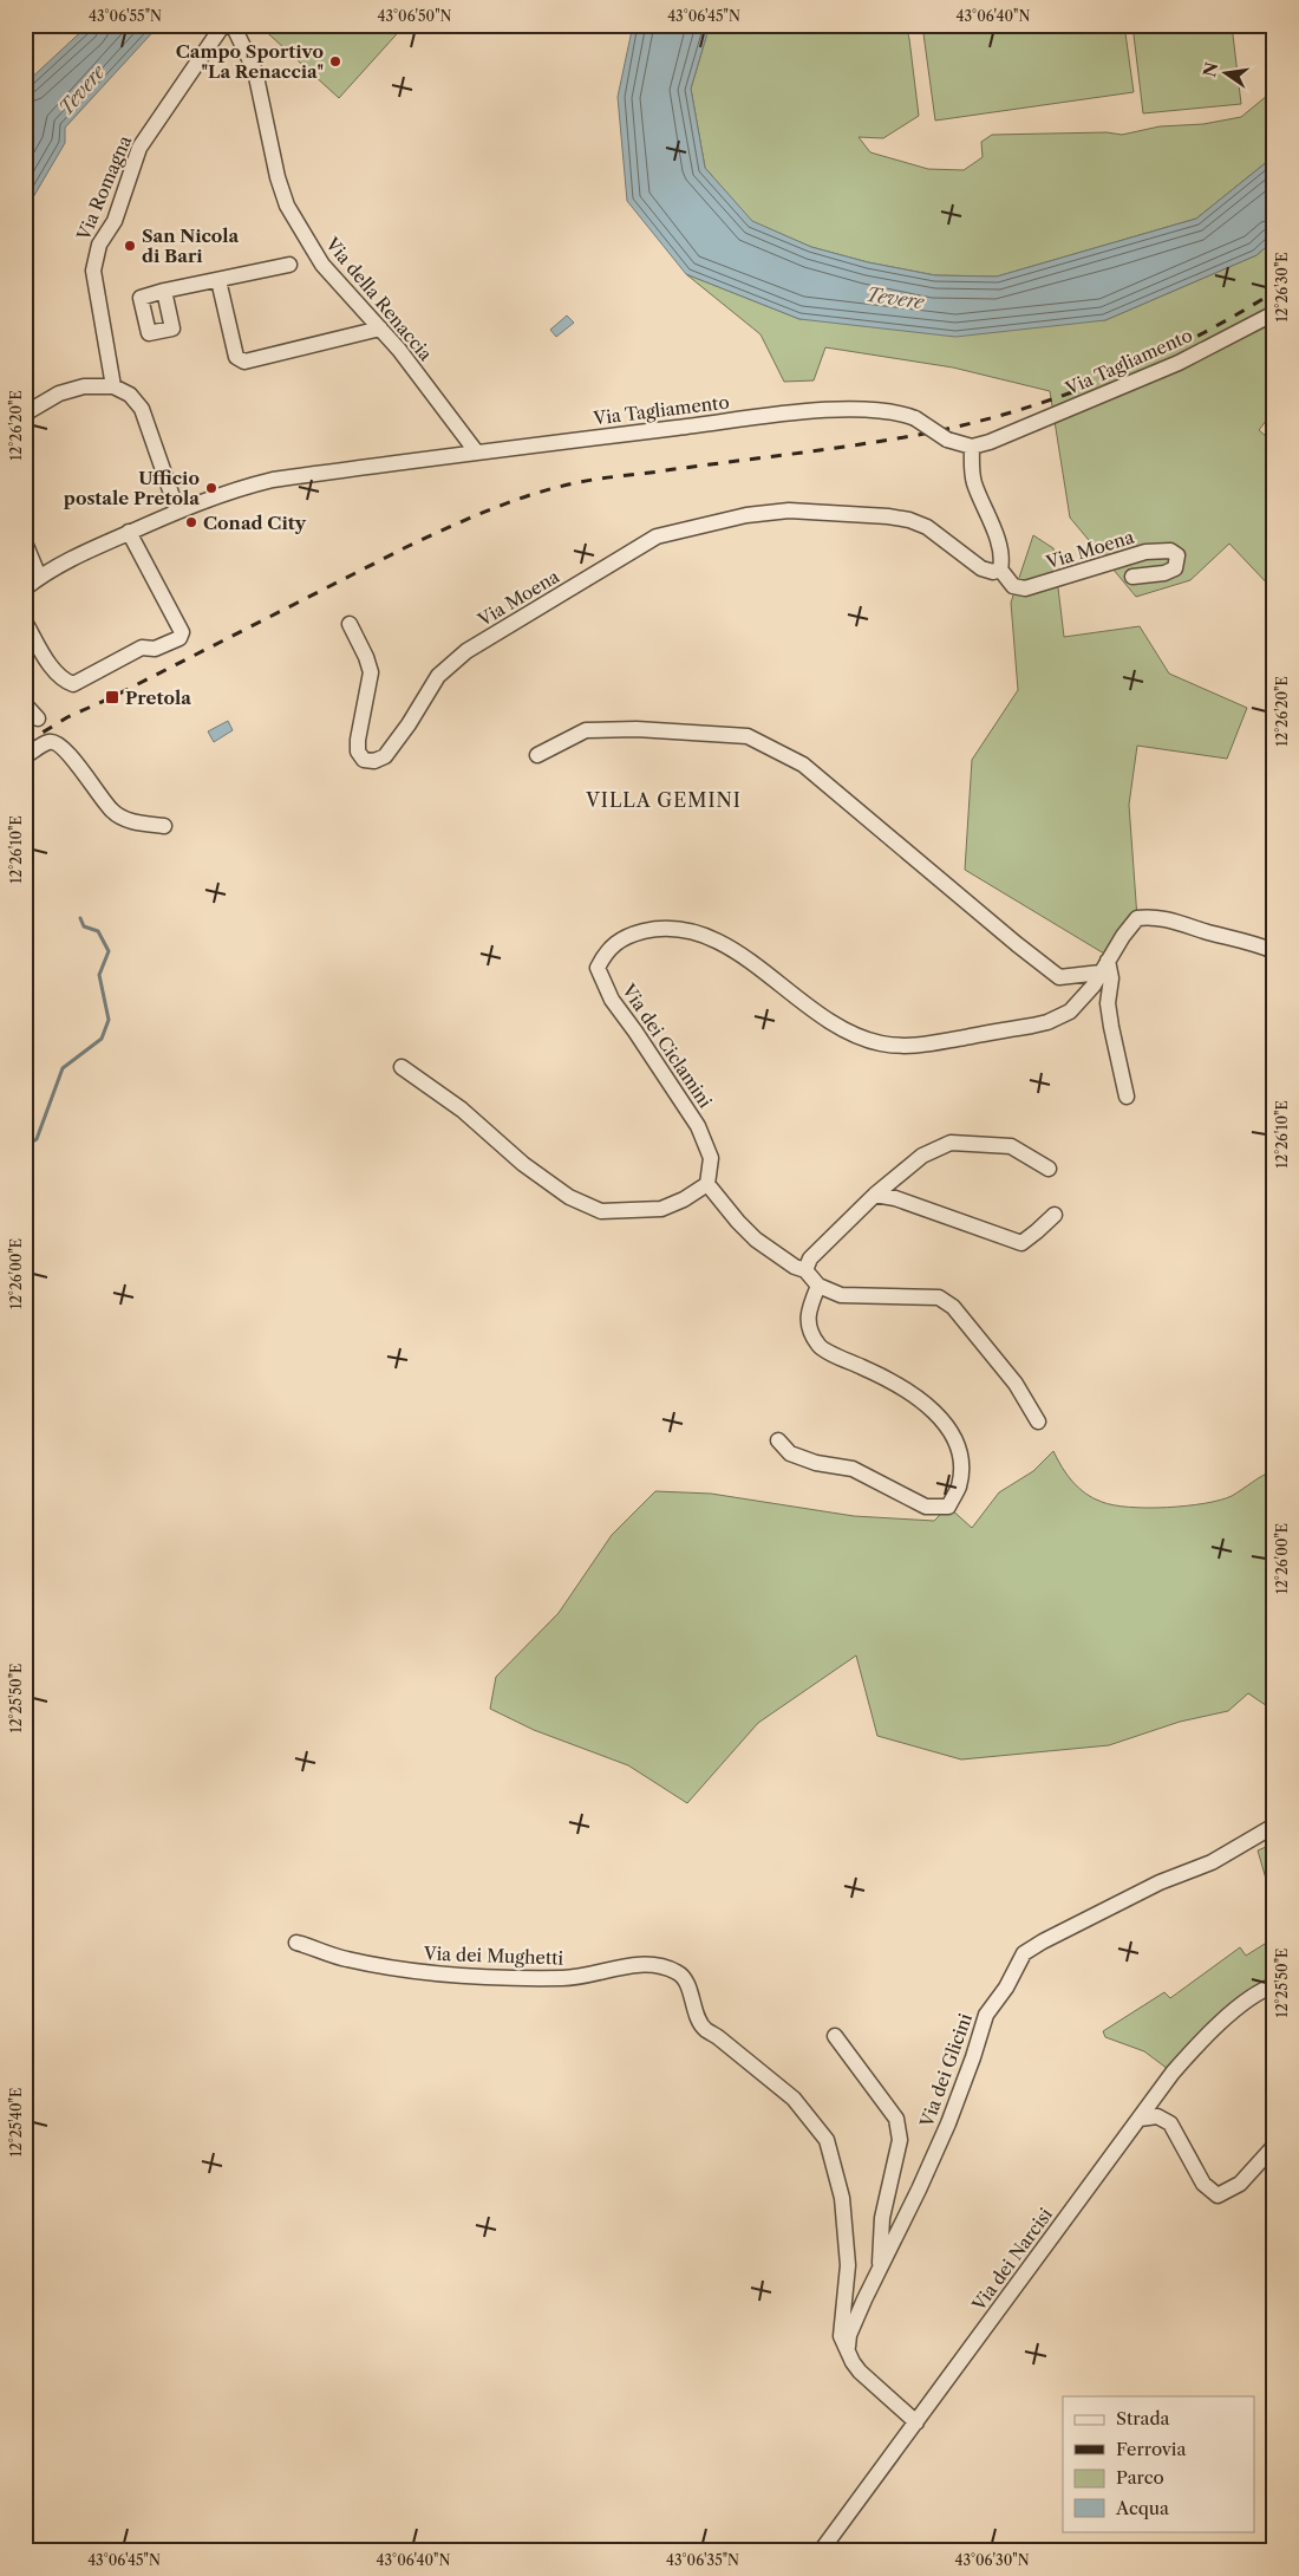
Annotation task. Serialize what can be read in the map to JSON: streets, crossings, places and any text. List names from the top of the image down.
{
  "streets": {
    "street": [
      "Via Romagna",
      "Via della Renaccia",
      "Via Tagliamento",
      "Via Moena",
      "Via dei Ciclamini",
      "Via dei Mughetti",
      "Via dei Glicini",
      "Via dei Narcisi"
    ]
  },
  "crossings": [
    ["Via della Renaccia", "Via Tagliamento"],
    ["Via dei Mughetti", "Via dei Glicini"],
    ["Via dei Mughetti", "Via dei Narcisi"]
  ],
  "districts": ["VILLA GEMINI"],
  "water": ["Tevere"],
  "places": {
    "other": [
      "Campo Sportivo \"La Renaccia\"",
      "San Nicola di Bari",
      "Ufficio postale Pretola",
      "Conad City"
    ],
    "transit": ["Pretola"]
  },
  "legend": [
    "Strada",
    "Ferrovia",
    "Parco",
    "Acqua"
  ],
  "north": "left",
  "coordinates": [
    "43°06'55\"N",
    "43°06'50\"N",
    "43°06'45\"N",
    "43°06'40\"N",
    "12°26'30\"E",
    "12°26'20\"E",
    "12°26'10\"E",
    "12°26'00\"E",
    "12°25'50\"E",
    "12°25'40\"E",
    "43°06'35\"N",
    "43°06'30\"N"
  ]
}
